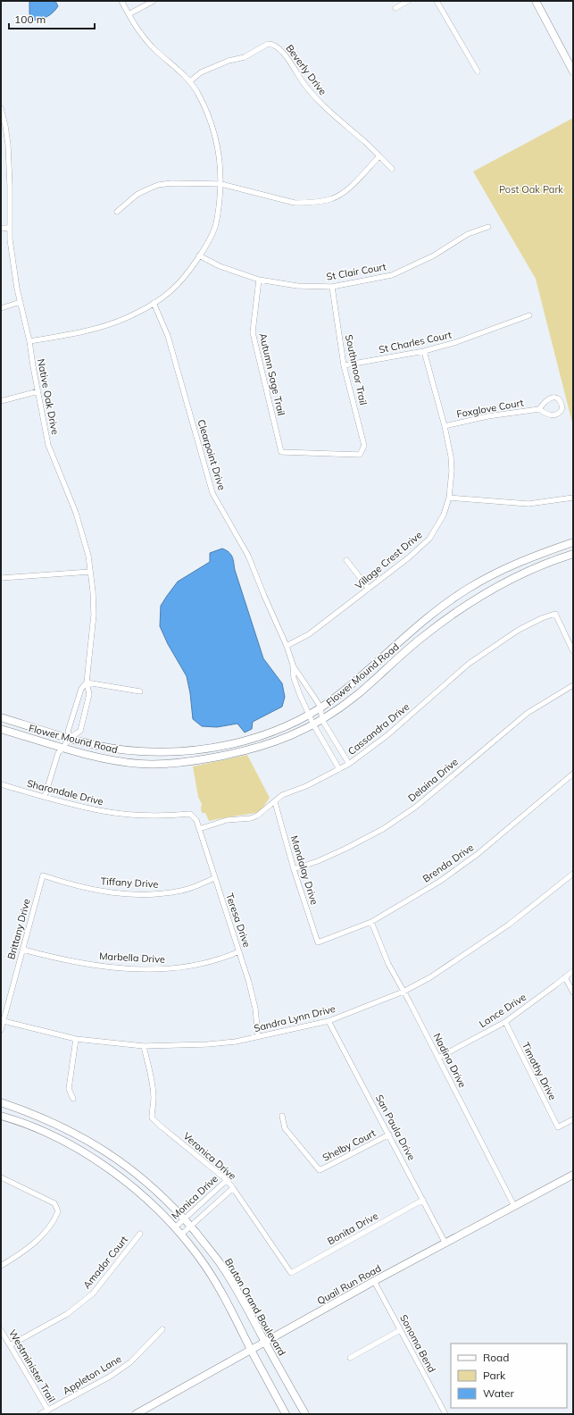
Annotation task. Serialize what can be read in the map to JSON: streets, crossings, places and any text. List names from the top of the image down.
{
  "streets": {
    "main road": ["Flower Mound Road", "Quail Run Road", "Bruton Orand Boulevard"],
    "street": [
      "Beverly Drive",
      "St Clair Court",
      "St Charles Court",
      "Southmoor Trail",
      "Autumn Sage Trail",
      "Native Oak Drive",
      "Foxglove Court",
      "Clearpoint Drive",
      "Village Crest Drive",
      "Cassandra Drive",
      "Delaina Drive",
      "Sharondale Drive",
      "Brenda Drive",
      "Mandalay Drive",
      "Tiffany Drive",
      "Teresa Drive",
      "Brittany Drive",
      "Marbella Drive",
      "Lance Drive",
      "Sandra Lynn Drive",
      "Nadina Drive",
      "Timothy Drive",
      "San Paula Drive",
      "Shelby Court",
      "Veronica Drive",
      "Monica Drive",
      "Bonita Drive",
      "Amador Court",
      "Sonoma Bend",
      "Westminister Trail",
      "Appleton Lane"
    ]
  },
  "crossings": [
    ["St Clair Court", "Southmoor Trail"],
    ["St Clair Court", "Autumn Sage Trail"],
    ["St Charles Court", "Southmoor Trail"],
    ["St Charles Court", "Village Crest Drive"],
    ["Southmoor Trail", "Autumn Sage Trail"],
    ["Native Oak Drive", "Flower Mound Road"],
    ["Native Oak Drive", "Sharondale Drive"],
    ["Foxglove Court", "Village Crest Drive"],
    ["Clearpoint Drive", "Village Crest Drive"],
    ["Clearpoint Drive", "Flower Mound Road"],
    ["Clearpoint Drive", "Cassandra Drive"],
    ["Cassandra Drive", "Mandalay Drive"],
    ["Cassandra Drive", "Teresa Drive"],
    ["Delaina Drive", "Mandalay Drive"],
    ["Sharondale Drive", "Teresa Drive"],
    ["Brenda Drive", "Mandalay Drive"],
    ["Brenda Drive", "Nadina Drive"],
    ["Tiffany Drive", "Teresa Drive"],
    ["Tiffany Drive", "Brittany Drive"],
    ["Teresa Drive", "Marbella Drive"],
    ["Teresa Drive", "Sandra Lynn Drive"],
    ["Brittany Drive", "Marbella Drive"],
    ["Brittany Drive", "Sandra Lynn Drive"],
    ["Lance Drive", "Nadina Drive"],
    ["Lance Drive", "Timothy Drive"],
    ["Sandra Lynn Drive", "Nadina Drive"],
    ["Sandra Lynn Drive", "San Paula Drive"],
    ["Sandra Lynn Drive", "Veronica Drive"],
    ["Nadina Drive", "Quail Run Road"],
    ["San Paula Drive", "Shelby Court"],
    ["San Paula Drive", "Bonita Drive"],
    ["San Paula Drive", "Quail Run Road"],
    ["Veronica Drive", "Monica Drive"],
    ["Veronica Drive", "Bonita Drive"],
    ["Monica Drive", "Bruton Orand Boulevard"],
    ["Amador Court", "Westminister Trail"],
    ["Quail Run Road", "Bruton Orand Boulevard"],
    ["Quail Run Road", "Sonoma Bend"],
    ["Westminister Trail", "Appleton Lane"]
  ],
  "parks": ["Post Oak Park"],
  "legend": ["Road", "Park", "Water"],
  "scale_bar": "100 m"
}
